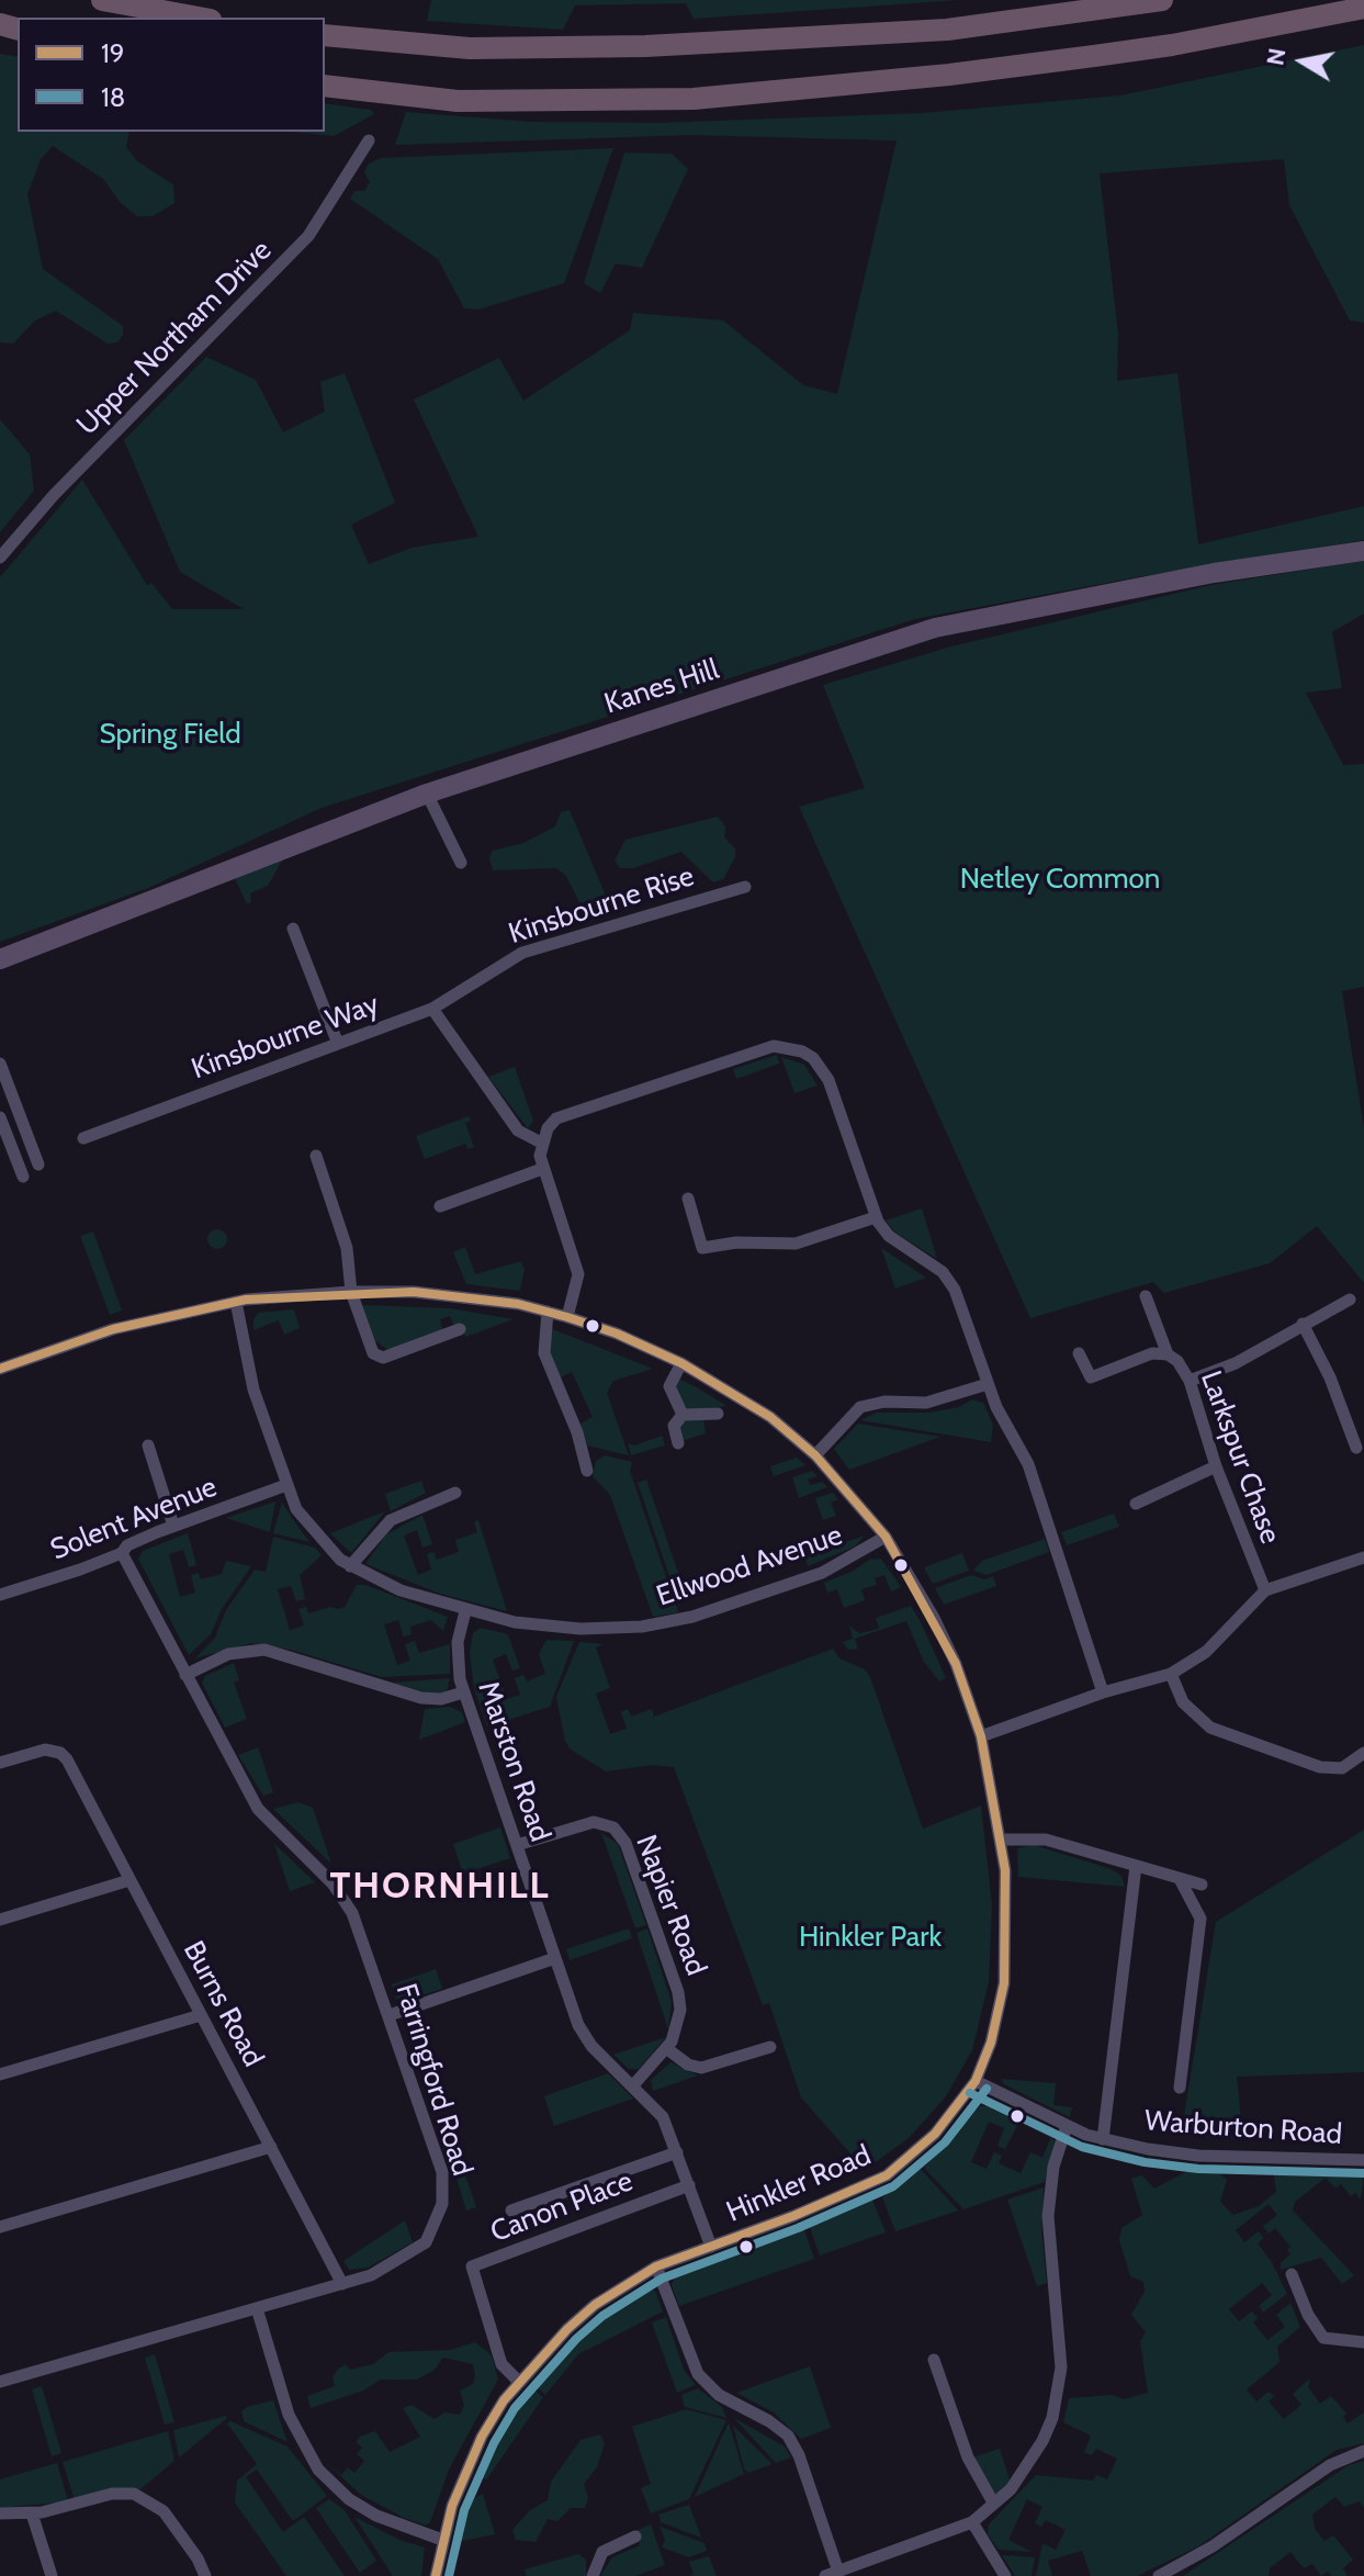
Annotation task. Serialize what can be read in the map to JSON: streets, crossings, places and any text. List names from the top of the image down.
{
  "streets": {
    "main road": ["Kanes Hill"],
    "street": [
      "Upper Northam Drive",
      "Kinsbourne Rise",
      "Kinsbourne Way",
      "Larkspur Chase",
      "Solent Avenue",
      "Ellwood Avenue",
      "Marston Road",
      "Napier Road",
      "Burns Road",
      "Farringford Road",
      "Warburton Road",
      "Hinkler Road",
      "Canon Place"
    ]
  },
  "crossings": [
    ["Kinsbourne Rise", "Kinsbourne Way"],
    ["Solent Avenue", "Ellwood Avenue"],
    ["Solent Avenue", "Farringford Road"],
    ["Ellwood Avenue", "Marston Road"],
    ["Ellwood Avenue", "Hinkler Road"],
    ["Marston Road", "Napier Road"],
    ["Marston Road", "Hinkler Road"],
    ["Marston Road", "Canon Place"],
    ["Burns Road", "Farringford Road"],
    ["Warburton Road", "Hinkler Road"],
    ["Hinkler Road", "Canon Place"]
  ],
  "districts": ["THORNHILL"],
  "parks": ["Spring Field", "Netley Common", "Hinkler Park"],
  "lines": ["transit line 19", "transit line 18"],
  "legend": ["19", "18"],
  "north": "left"
}
